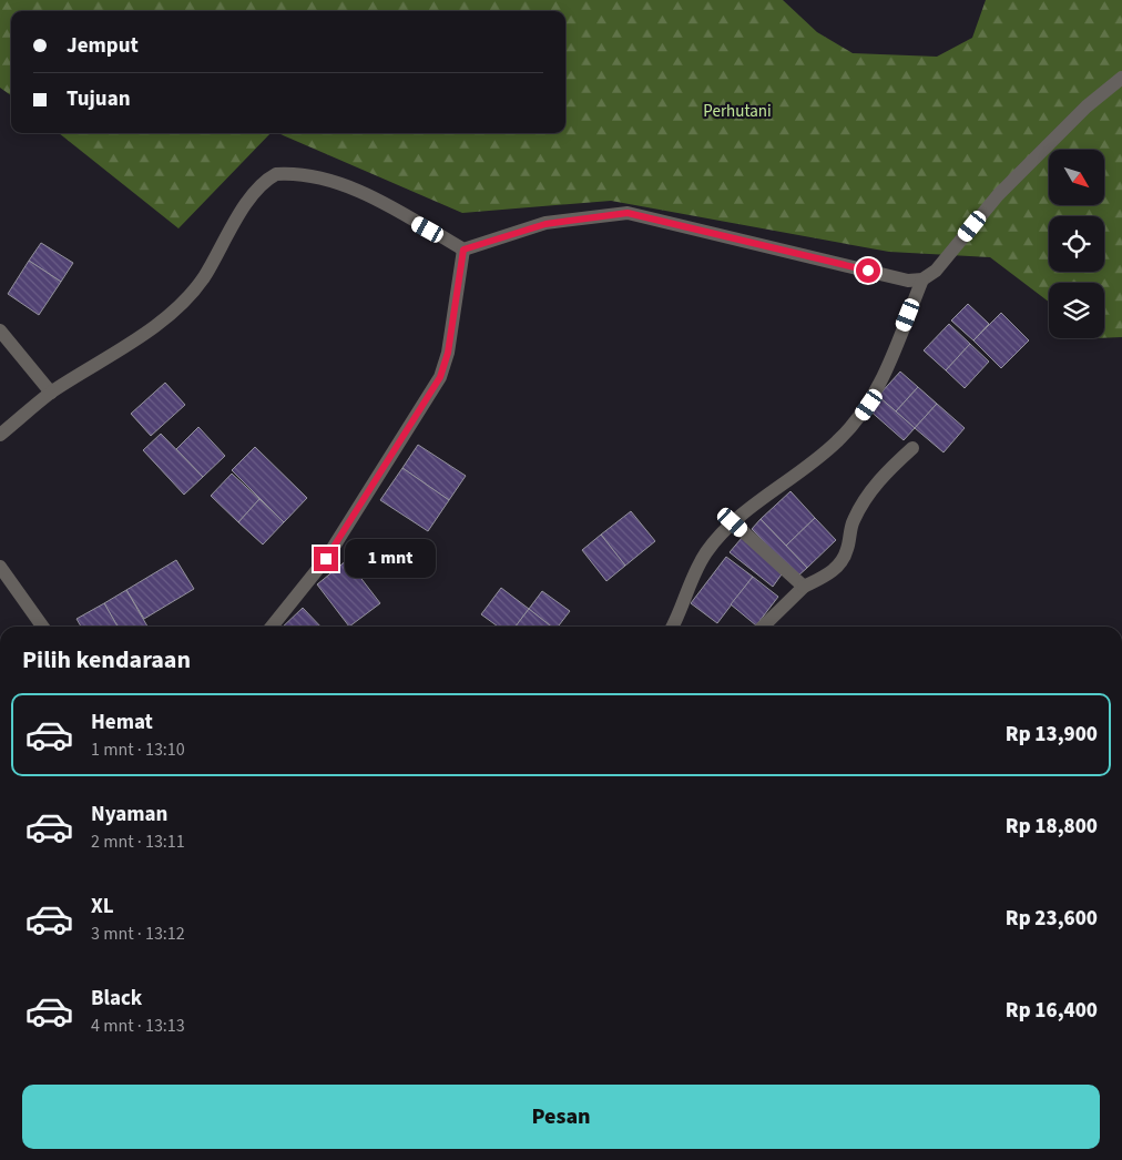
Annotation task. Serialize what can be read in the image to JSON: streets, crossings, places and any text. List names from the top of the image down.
{
  "parks": ["Perhutani"],
  "north": "bottom right",
  "page": {
    "banner": ["Jemput", "Tujuan"],
    "bubble": "1 mnt",
    "heading": "Pilih kendaraan",
    "list": [
      {
        "name": "Hemat",
        "note": "1 mnt · 13:10",
        "value": "Rp 13,900"
      },
      {
        "name": "Nyaman",
        "note": "2 mnt · 13:11",
        "value": "Rp 18,800"
      },
      {
        "name": "XL",
        "note": "3 mnt · 13:12",
        "value": "Rp 23,600"
      },
      {
        "name": "Black",
        "note": "4 mnt · 13:13",
        "value": "Rp 16,400"
      }
    ],
    "buttons": "Pesan"
  }
}
